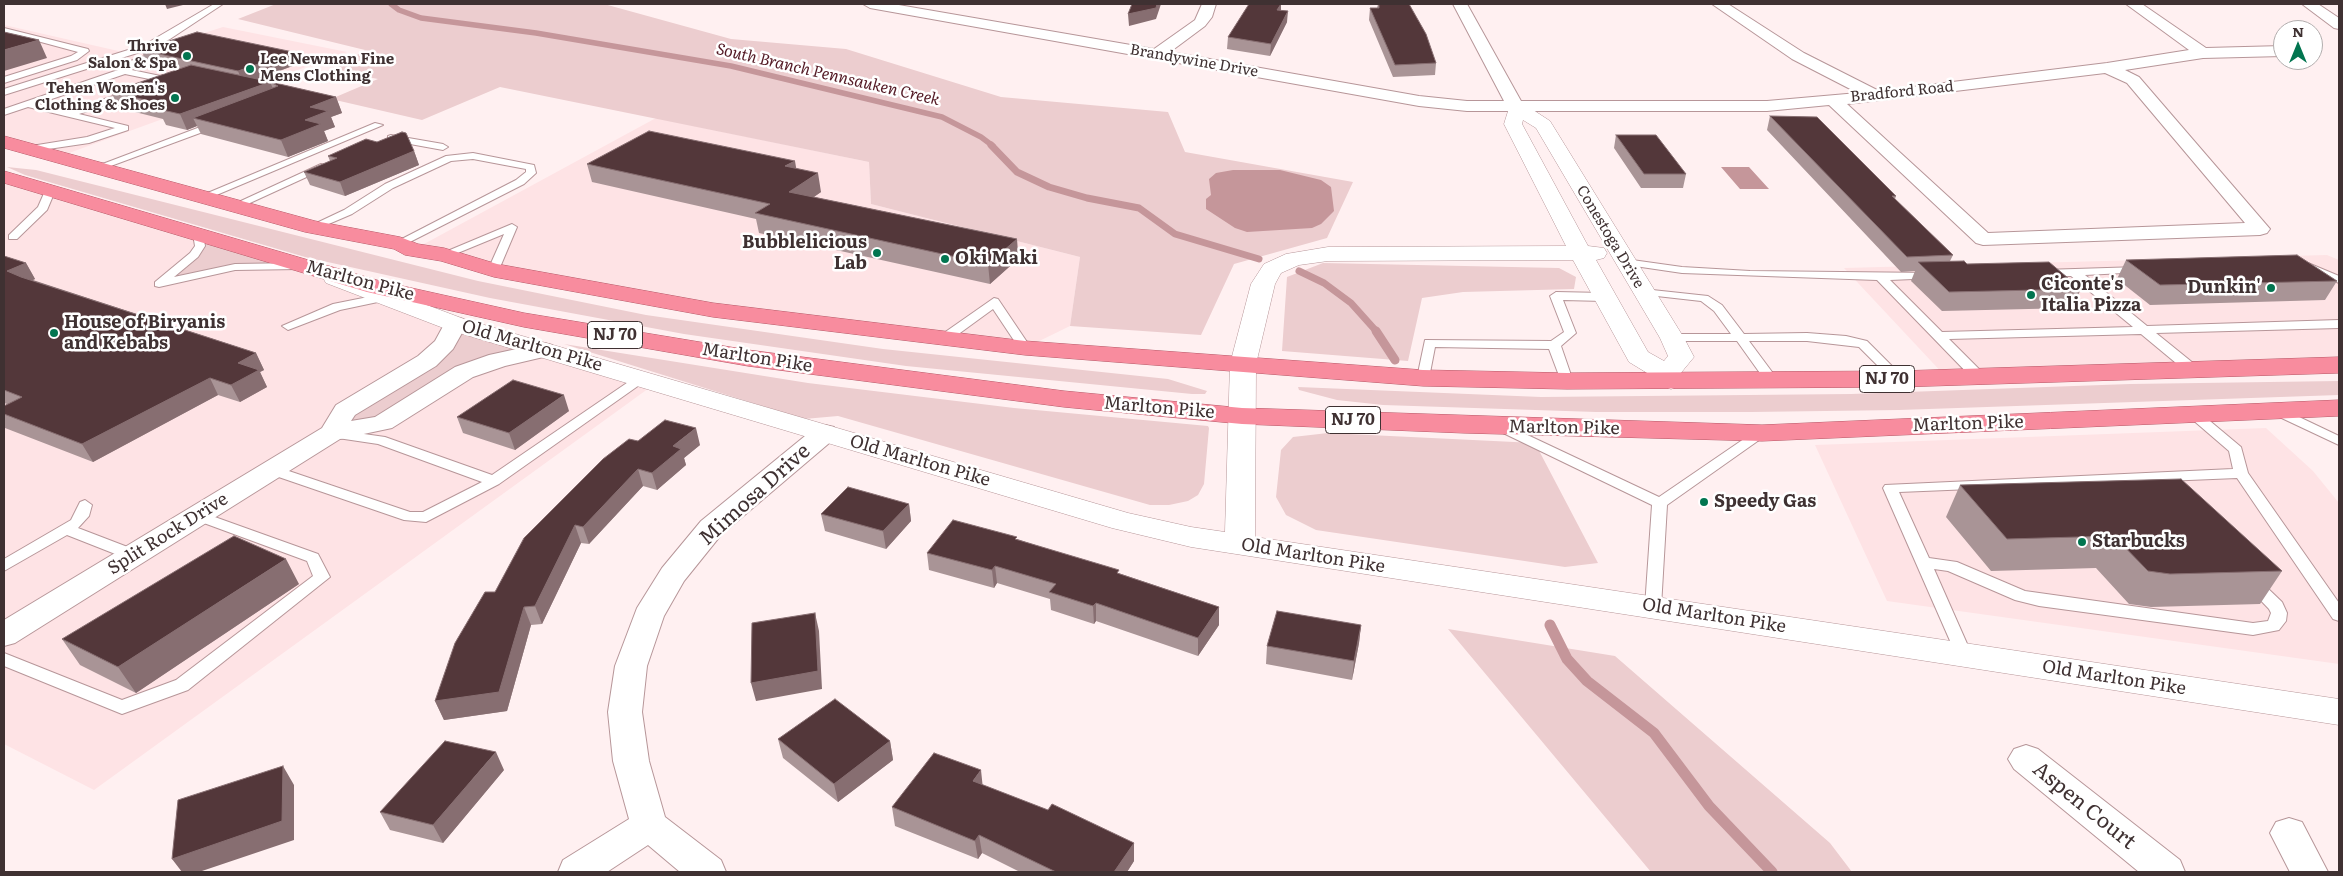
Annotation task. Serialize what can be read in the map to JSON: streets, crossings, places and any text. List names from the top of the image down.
{
  "streets": {
    "highway": ["Marlton Pike", "NJ 70"],
    "street": [
      "Brandywine Drive",
      "Bradford Road",
      "Conestoga Drive",
      "Old Marlton Pike",
      "Mimosa Drive",
      "Split Rock Drive",
      "Aspen Court"
    ]
  },
  "crossings": [
    ["Brandywine Drive", "Bradford Road"],
    ["Brandywine Drive", "Conestoga Drive"],
    ["Bradford Road", "Conestoga Drive"],
    ["Conestoga Drive", "NJ 70"],
    ["Marlton Pike", "Old Marlton Pike"],
    ["Old Marlton Pike", "Mimosa Drive"],
    ["Old Marlton Pike", "Split Rock Drive"]
  ],
  "water": ["South Branch Pennsauken Creek"],
  "places": [
    "Thrive Salon & Spa",
    "Lee Newman Fine Mens Clothing",
    "Tehen Women's Clothing & Shoes",
    "Bubblelicious Lab",
    "Oki Maki",
    "Dunkin'",
    "Ciconte's Italia Pizza",
    "House of Biryanis and Kebabs",
    "Speedy Gas",
    "Starbucks"
  ],
  "north": "top"
}
